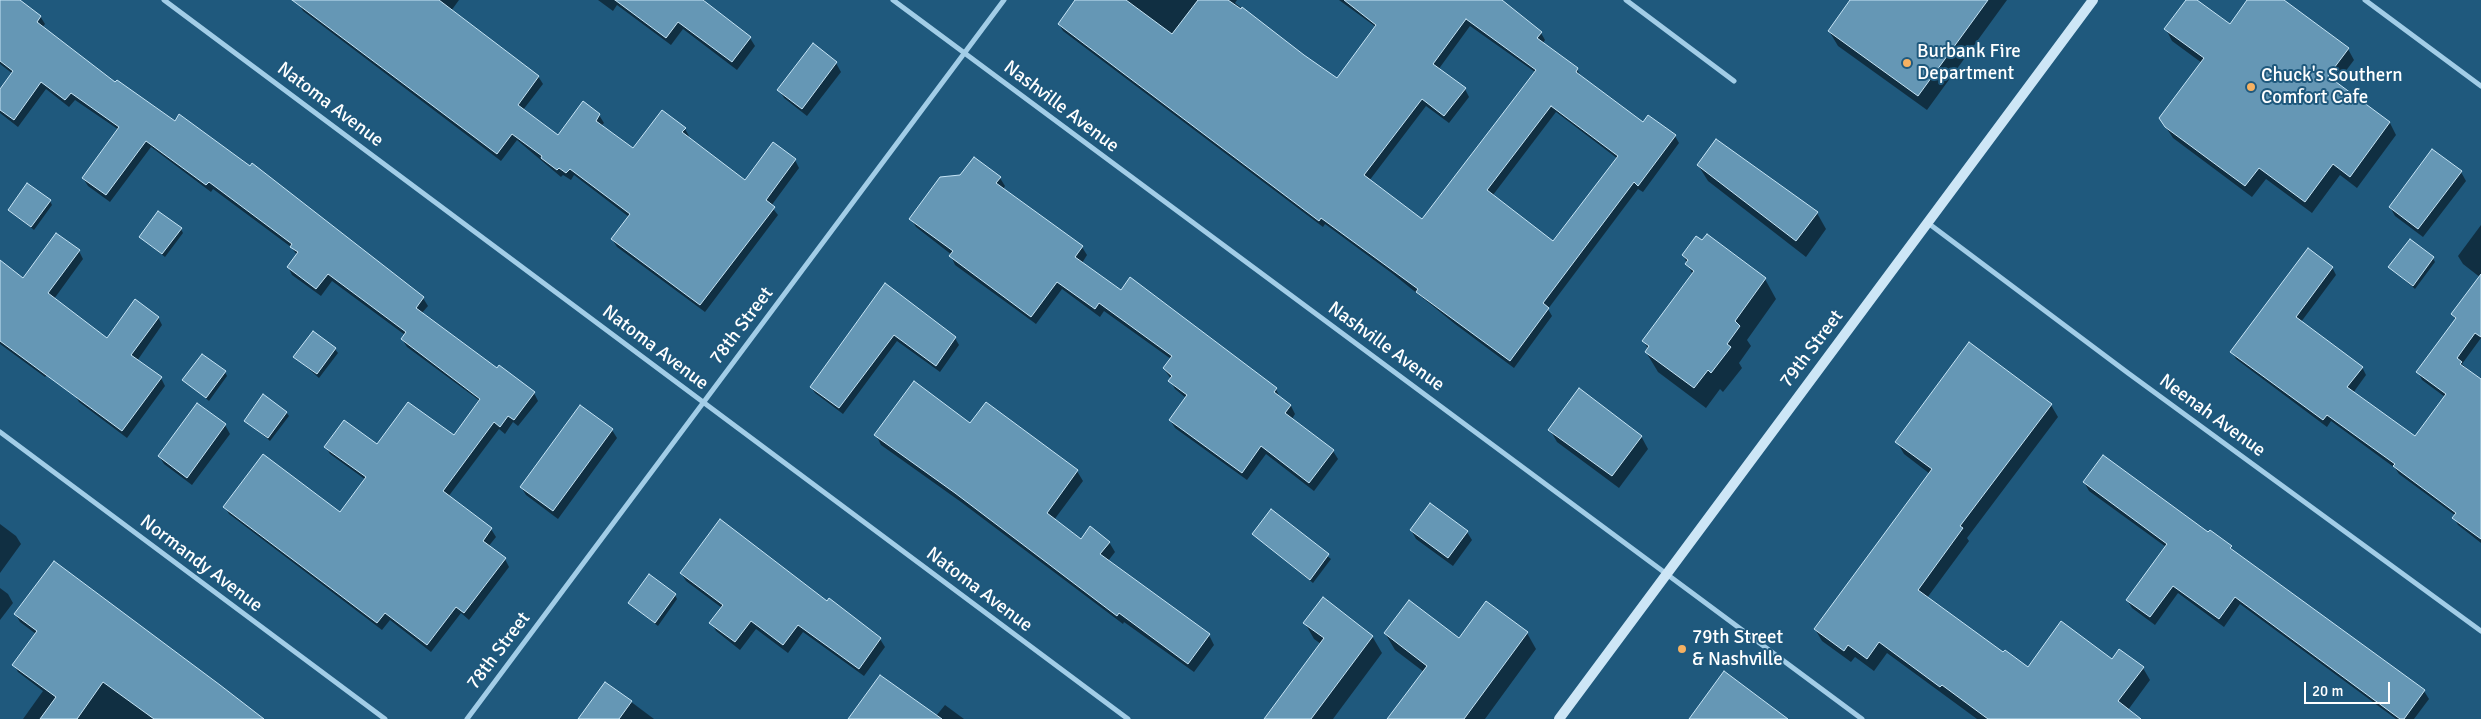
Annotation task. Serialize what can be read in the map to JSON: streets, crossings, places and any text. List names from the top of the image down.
{
  "streets": {
    "main road": ["79th Street"],
    "street": [
      "Natoma Avenue",
      "Nashville Avenue",
      "78th Street",
      "Neenah Avenue",
      "Normandy Avenue"
    ]
  },
  "crossings": [
    ["Natoma Avenue", "78th Street"],
    ["Nashville Avenue", "78th Street"],
    ["Nashville Avenue", "79th Street"],
    ["79th Street", "Neenah Avenue"]
  ],
  "places": ["Burbank Fire Department", "Chuck's Southern Comfort Cafe", "79th Street & Nashville"],
  "scale_bar": "20 m"
}
